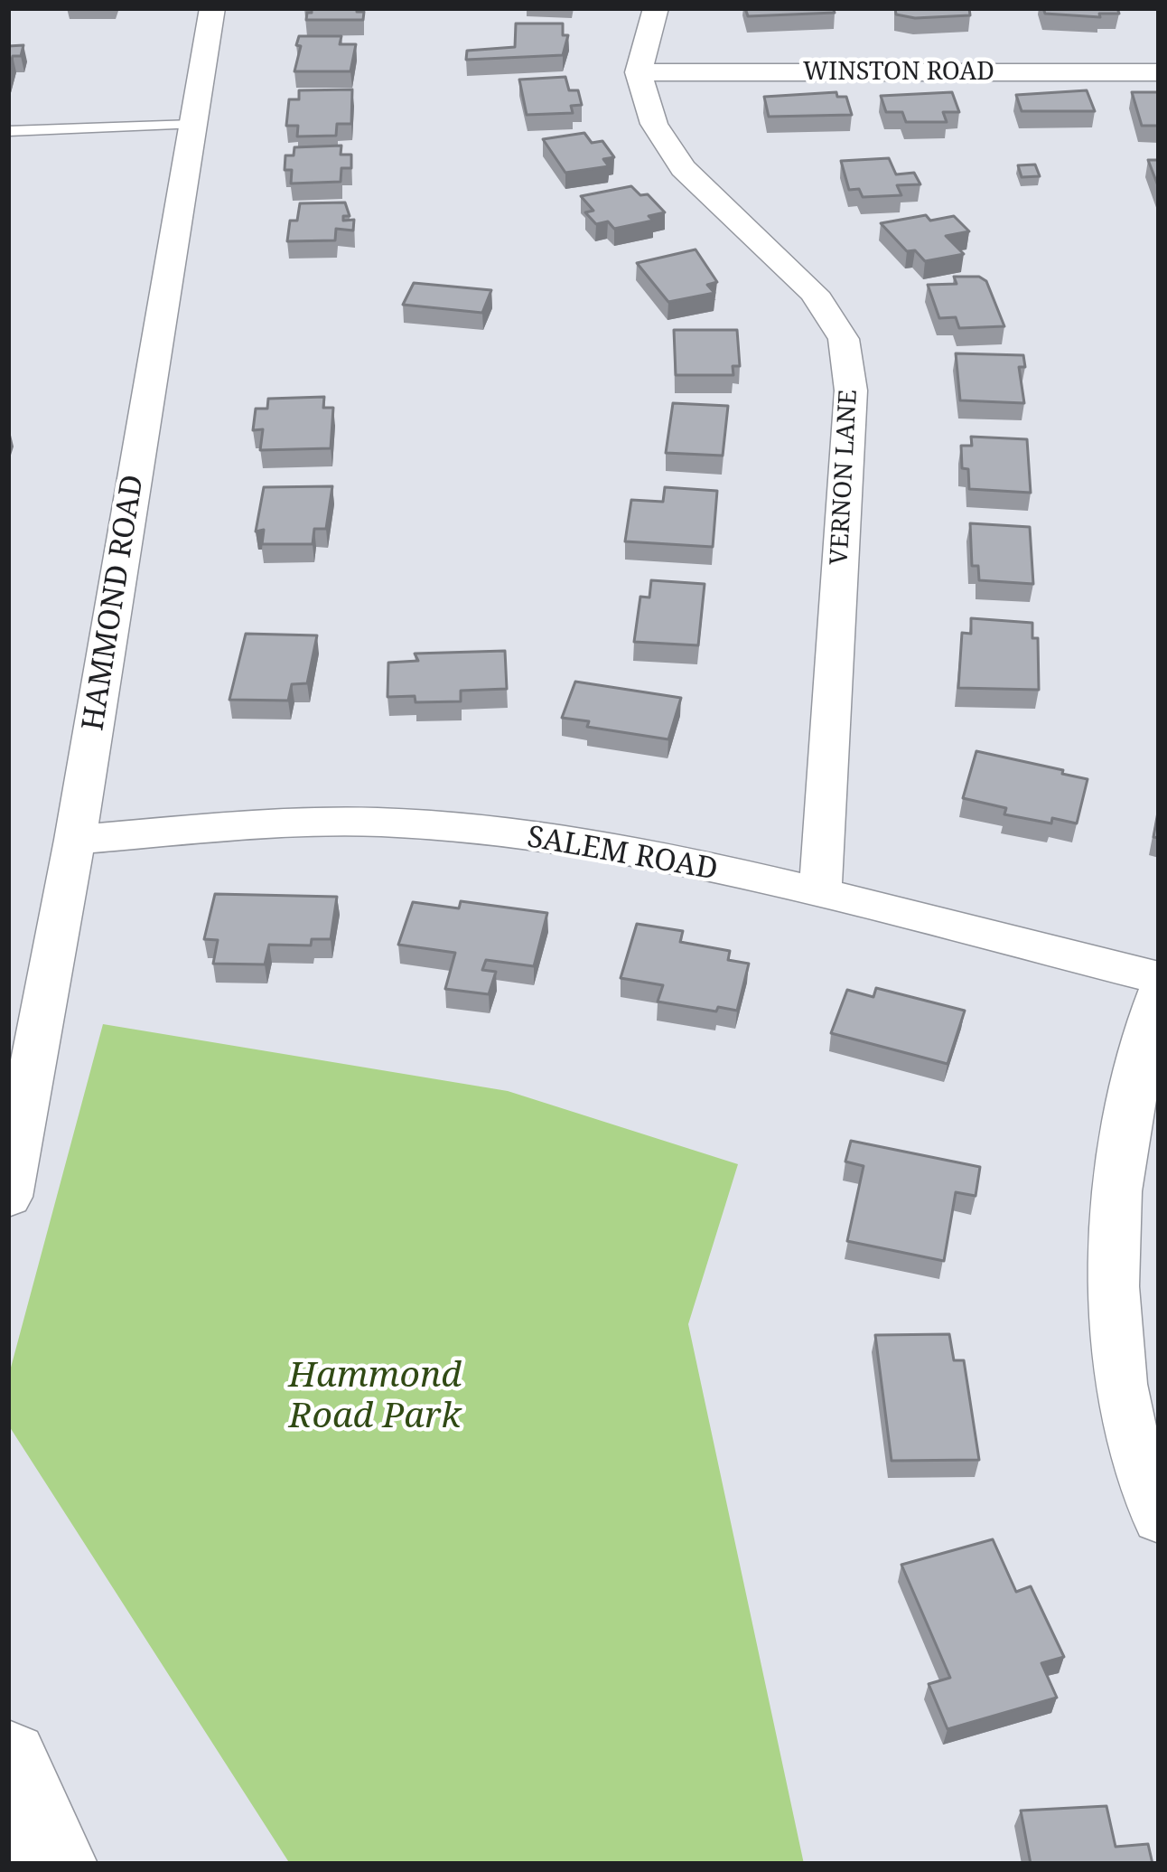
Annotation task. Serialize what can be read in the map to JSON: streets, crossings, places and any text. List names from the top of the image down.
{
  "streets": {
    "street": [
      "WINSTON ROAD",
      "VERNON LANE",
      "HAMMOND ROAD",
      "SALEM ROAD"
    ]
  },
  "crossings": [
    ["WINSTON ROAD", "VERNON LANE"],
    ["VERNON LANE", "SALEM ROAD"],
    ["HAMMOND ROAD", "SALEM ROAD"]
  ],
  "parks": ["Hammond Road Park"]
}
